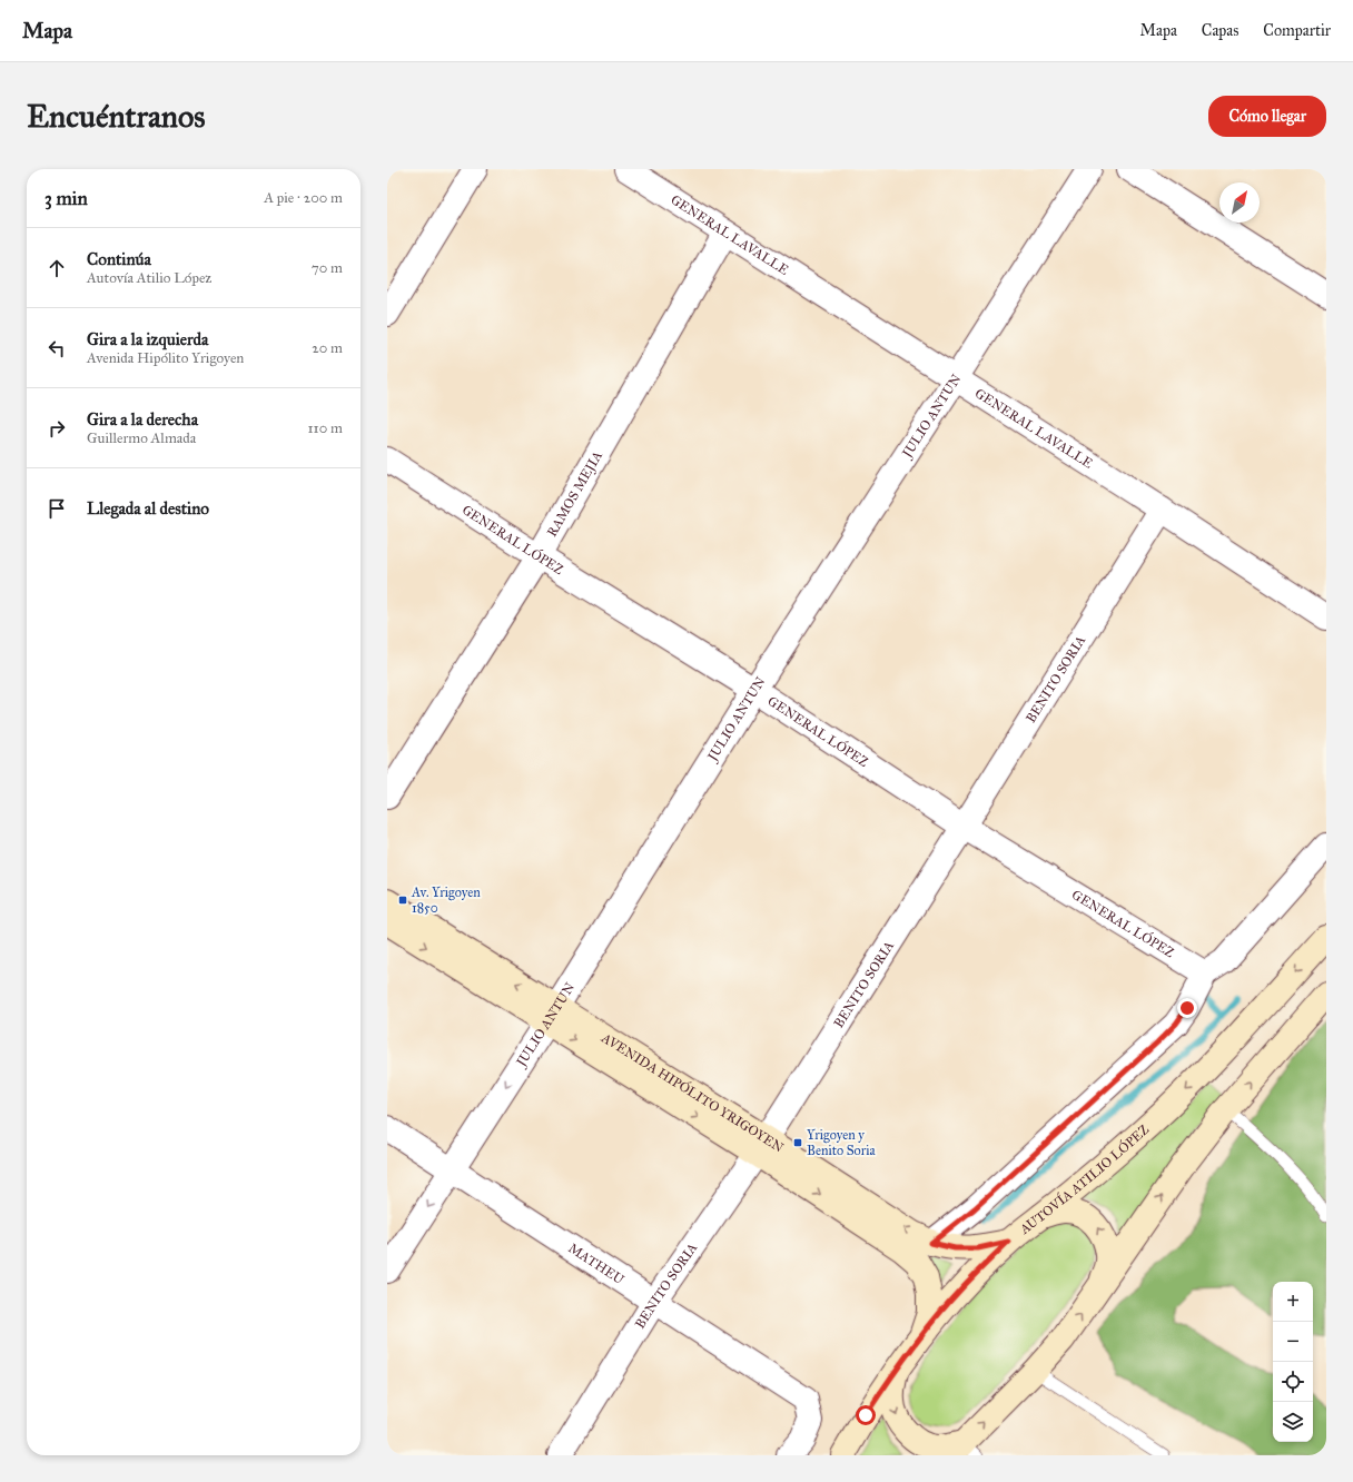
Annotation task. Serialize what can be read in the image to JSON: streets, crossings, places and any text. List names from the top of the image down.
{
  "streets": {
    "main road": ["AVENIDA HIPÓLITO YRIGOYEN", "AUTOVÍA ATILIO LÓPEZ"],
    "street": [
      "GENERAL LAVALLE",
      "JULIO ANTUN",
      "RAMOS MEJIA",
      "GENERAL LÓPEZ",
      "BENITO SORIA",
      "MATHEU"
    ]
  },
  "crossings": [
    ["GENERAL LAVALLE", "JULIO ANTUN"],
    ["GENERAL LAVALLE", "RAMOS MEJIA"],
    ["GENERAL LAVALLE", "BENITO SORIA"],
    ["JULIO ANTUN", "GENERAL LÓPEZ"],
    ["JULIO ANTUN", "AVENIDA HIPÓLITO YRIGOYEN"],
    ["JULIO ANTUN", "MATHEU"],
    ["RAMOS MEJIA", "GENERAL LÓPEZ"],
    ["GENERAL LÓPEZ", "BENITO SORIA"],
    ["BENITO SORIA", "AVENIDA HIPÓLITO YRIGOYEN"],
    ["BENITO SORIA", "MATHEU"],
    ["AVENIDA HIPÓLITO YRIGOYEN", "AUTOVÍA ATILIO LÓPEZ"]
  ],
  "places": {
    "transit": ["Av. Yrigoyen 1850", "Yrigoyen y Benito Soria"]
  },
  "north": "top right",
  "page": {
    "header": "Mapa",
    "nav": ["Mapa", "Capas", "Compartir"],
    "buttons": "Cómo llegar",
    "title": "Encuéntranos",
    "heading": ["3 min", "A pie · 200 m"],
    "list": [
      ["Continúa", "Autovía Atilio López", "70 m"],
      ["Gira a la izquierda", "Avenida Hipólito Yrigoyen", "20 m"],
      ["Gira a la derecha", "Guillermo Almada", "110 m"],
      "Llegada al destino"
    ],
    "map_buttons": ["+", "−"]
  }
}
